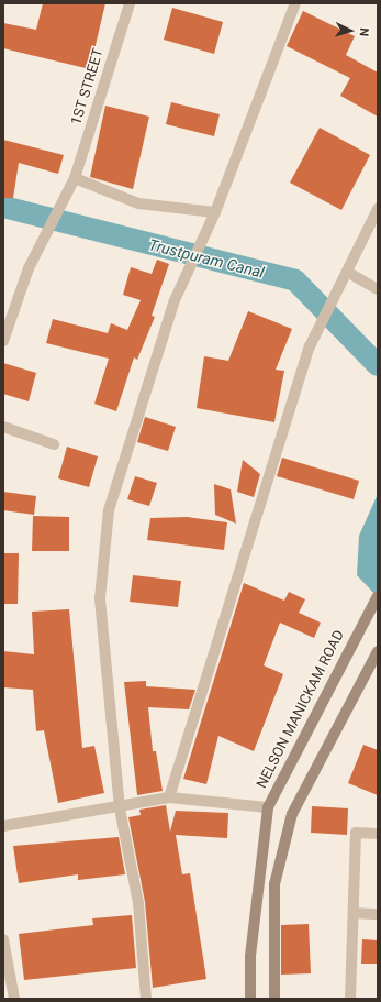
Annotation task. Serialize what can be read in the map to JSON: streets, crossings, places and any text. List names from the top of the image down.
{
  "streets": {
    "main road": ["NELSON MANICKAM ROAD"],
    "street": ["1ST STREET"]
  },
  "water": ["Trustpuram Canal"],
  "north": "right"
}
